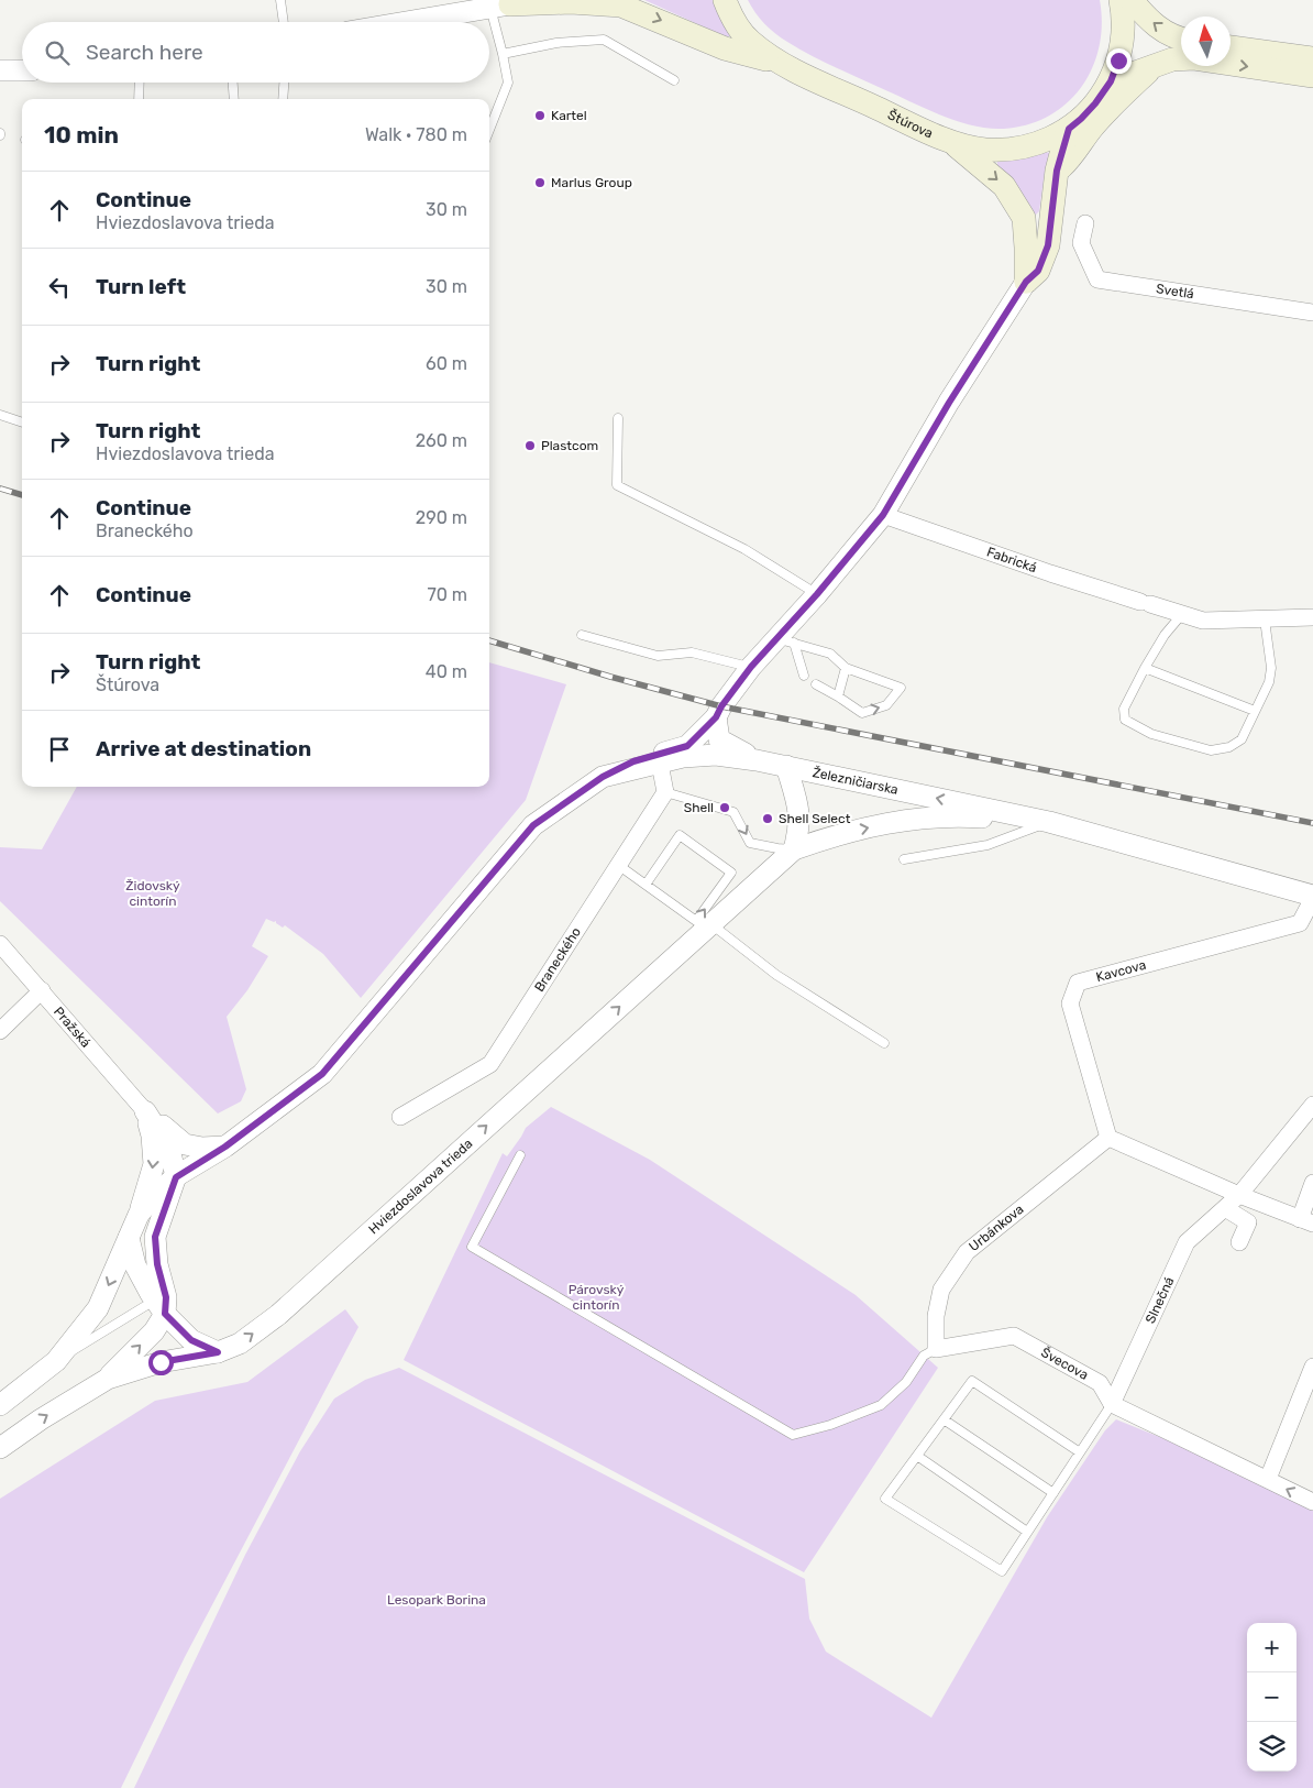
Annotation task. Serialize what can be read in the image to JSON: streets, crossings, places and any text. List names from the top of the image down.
{
  "streets": {
    "main road": ["Štúrova"],
    "street": [
      "Svetlá",
      "Fabrická",
      "Železničiarska",
      "Braneckého",
      "Kavcova",
      "Pražská",
      "Hviezdoslavova trieda",
      "Urbánkova",
      "Slnečná",
      "Švecova"
    ]
  },
  "crossings": [
    ["Železničiarska", "Kavcova"],
    ["Železničiarska", "Hviezdoslavova trieda"],
    ["Kavcova", "Urbánkova"],
    ["Urbánkova", "Švecova"],
    ["Slnečná", "Švecova"]
  ],
  "parks": ["Židovský cintorín", "Párovský cintorín", "Lesopark Borina"],
  "places": [
    "Kartel",
    "Marlus Group",
    "Plastcom",
    "Shell",
    "Shell Select"
  ],
  "north": "top",
  "page": {
    "search": "Search here",
    "heading": ["10 min", "Walk · 780 m"],
    "list": [
      ["Continue", "Hviezdoslavova trieda", "30 m"],
      ["Turn left", "30 m"],
      ["Turn right", "60 m"],
      ["Turn right", "Hviezdoslavova trieda", "260 m"],
      ["Continue", "Braneckého", "290 m"],
      ["Continue", "70 m"],
      ["Turn right", "Štúrova", "40 m"],
      "Arrive at destination"
    ],
    "map_buttons": ["+", "−"]
  }
}
